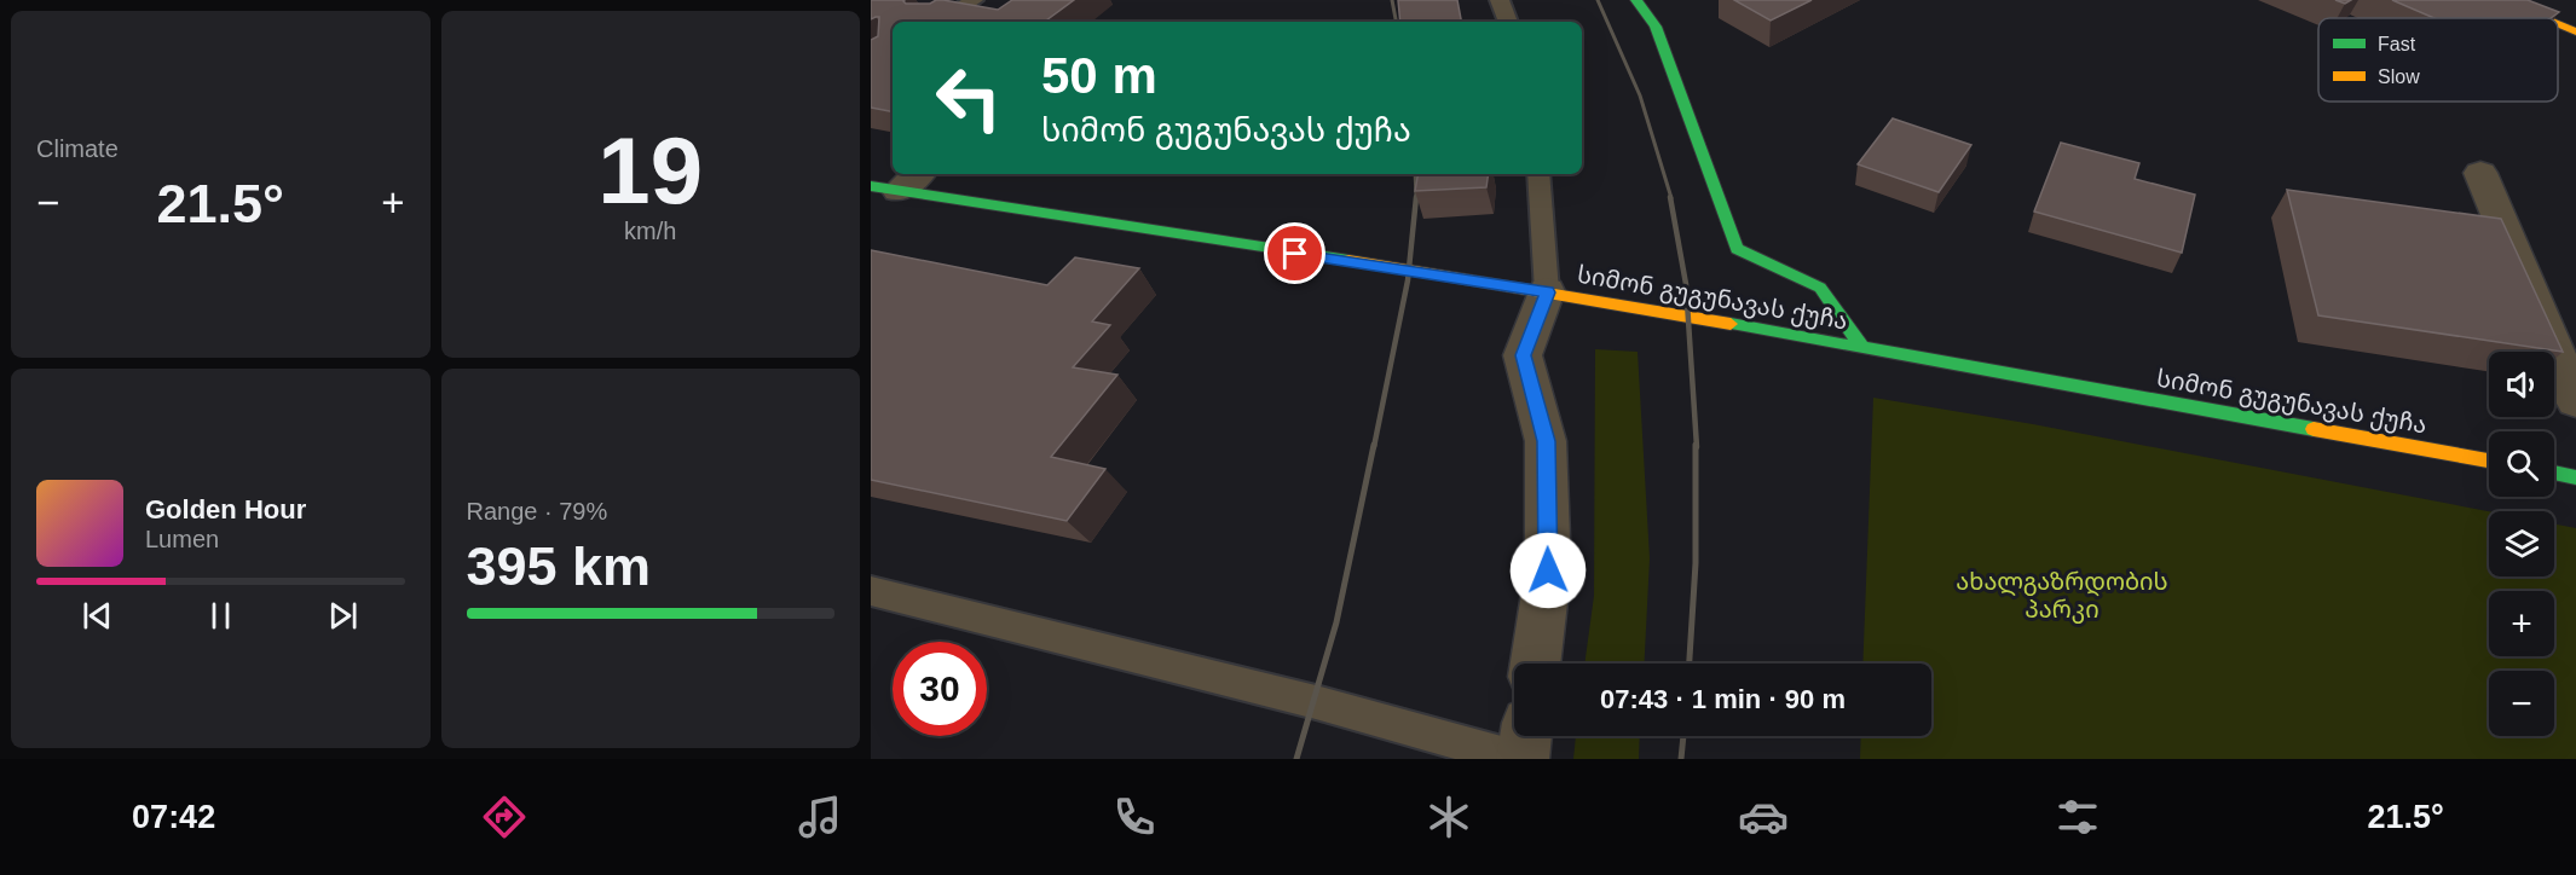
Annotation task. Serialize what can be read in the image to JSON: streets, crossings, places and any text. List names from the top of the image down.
{
  "streets": {
    "main road": ["სიმონ გუგუნავას ქუჩა"]
  },
  "parks": ["ახალგაზრდობის პარკი"],
  "legend": ["Fast", "Slow"],
  "page": {
    "tile": [
      "Climate",
      ["19", "km/h"],
      ["Range · 79%", "395 km"]
    ],
    "turn": ["50 m", "სიმონ გუგუნავას ქუჩა"],
    "heat": ["−", "21.5°", "+"],
    "map_buttons": ["+", "−"],
    "song": ["Golden Hour", "Lumen"],
    "limit": "30",
    "trip": "07:43 · 1 min · 90 m",
    "tabs": ["07:42", "21.5°"]
  }
}
